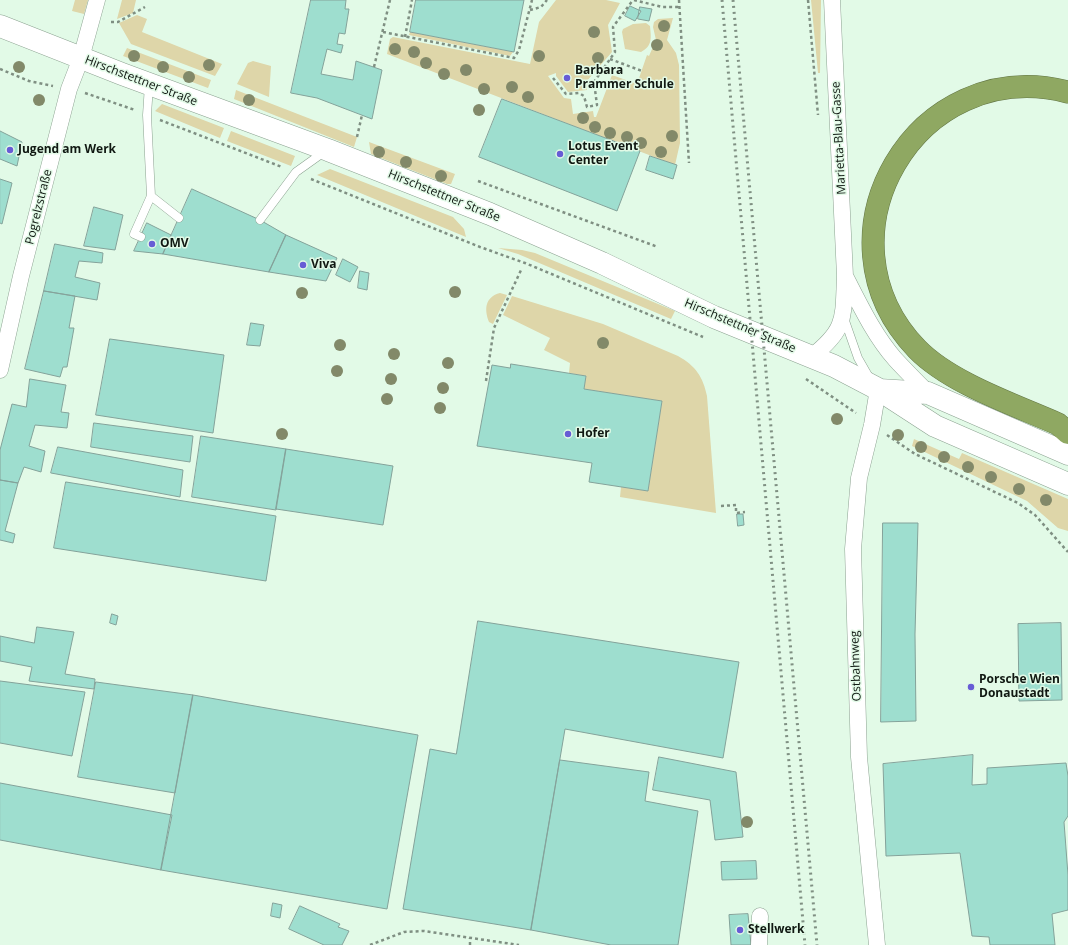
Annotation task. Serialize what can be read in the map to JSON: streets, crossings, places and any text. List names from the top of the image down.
{
  "streets": {
    "main road": ["Hirschstettner Straße"],
    "street": ["Marietta-Blau-Gasse", "Pogrelzstraße", "Ostbahnweg"]
  },
  "crossings": [
    ["Hirschstettner Straße", "Marietta-Blau-Gasse"],
    ["Hirschstettner Straße", "Pogrelzstraße"],
    ["Hirschstettner Straße", "Ostbahnweg"],
    ["Marietta-Blau-Gasse", "Ostbahnweg"]
  ],
  "places": [
    "Barbara Prammer Schule",
    "Jugend am Werk",
    "Lotus Event Center",
    "OMV",
    "Viva",
    "Hofer",
    "Porsche Wien Donaustadt",
    "Stellwerk"
  ]
}
